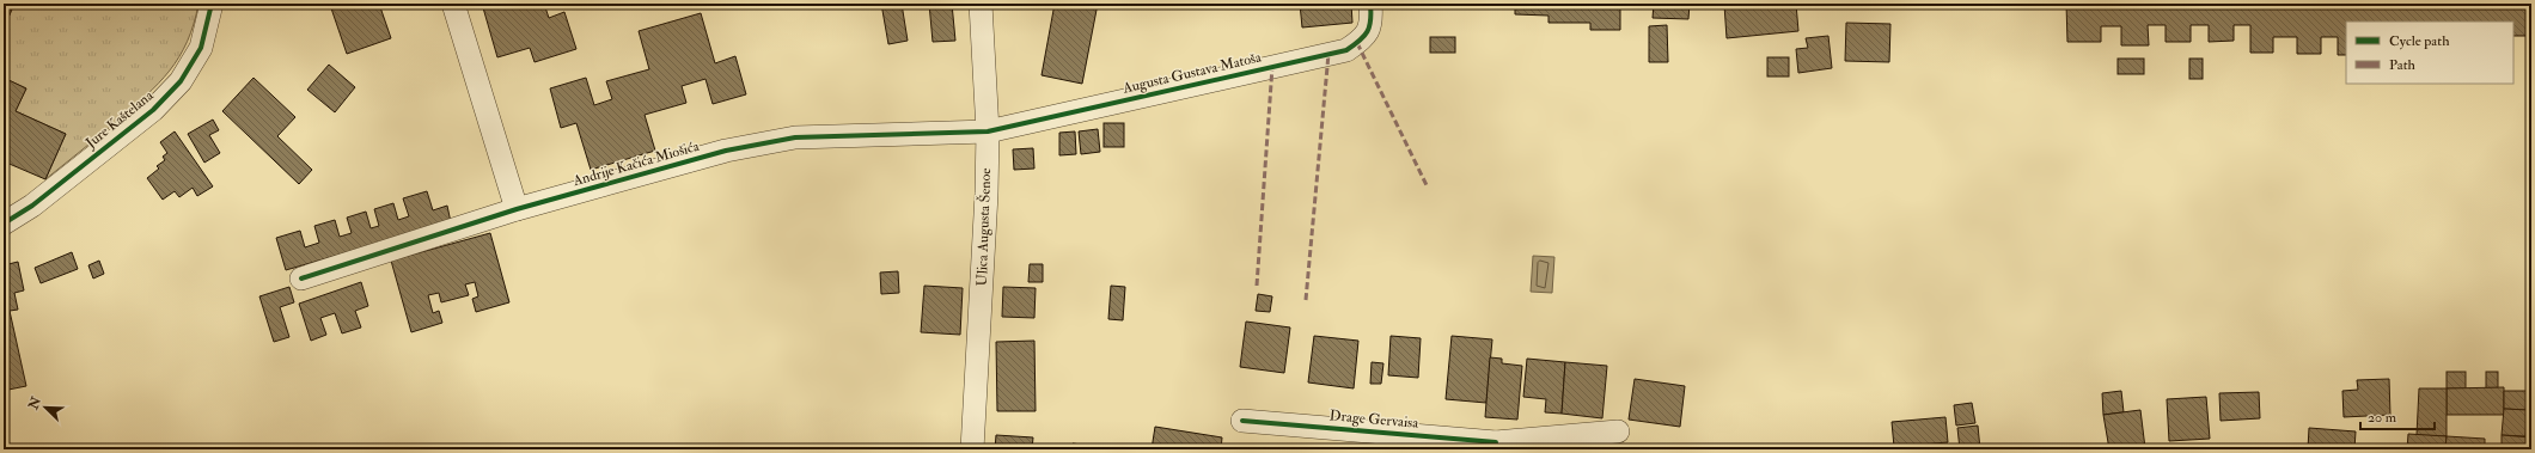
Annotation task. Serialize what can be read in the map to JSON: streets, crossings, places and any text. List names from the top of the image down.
{
  "streets": {
    "street": [
      "Augusta Gustava Matoša",
      "Jure Kaštelana",
      "Andrije Kačića Miošića",
      "Ulica Augusta Šenoe",
      "Drage Gervaisa"
    ]
  },
  "crossings": [
    ["Augusta Gustava Matoša", "Andrije Kačića Miošića"],
    ["Augusta Gustava Matoša", "Ulica Augusta Šenoe"],
    ["Andrije Kačića Miošića", "Ulica Augusta Šenoe"]
  ],
  "legend": ["Cycle path", "Path"],
  "scale_bar": "20 m",
  "north": "top left"
}
